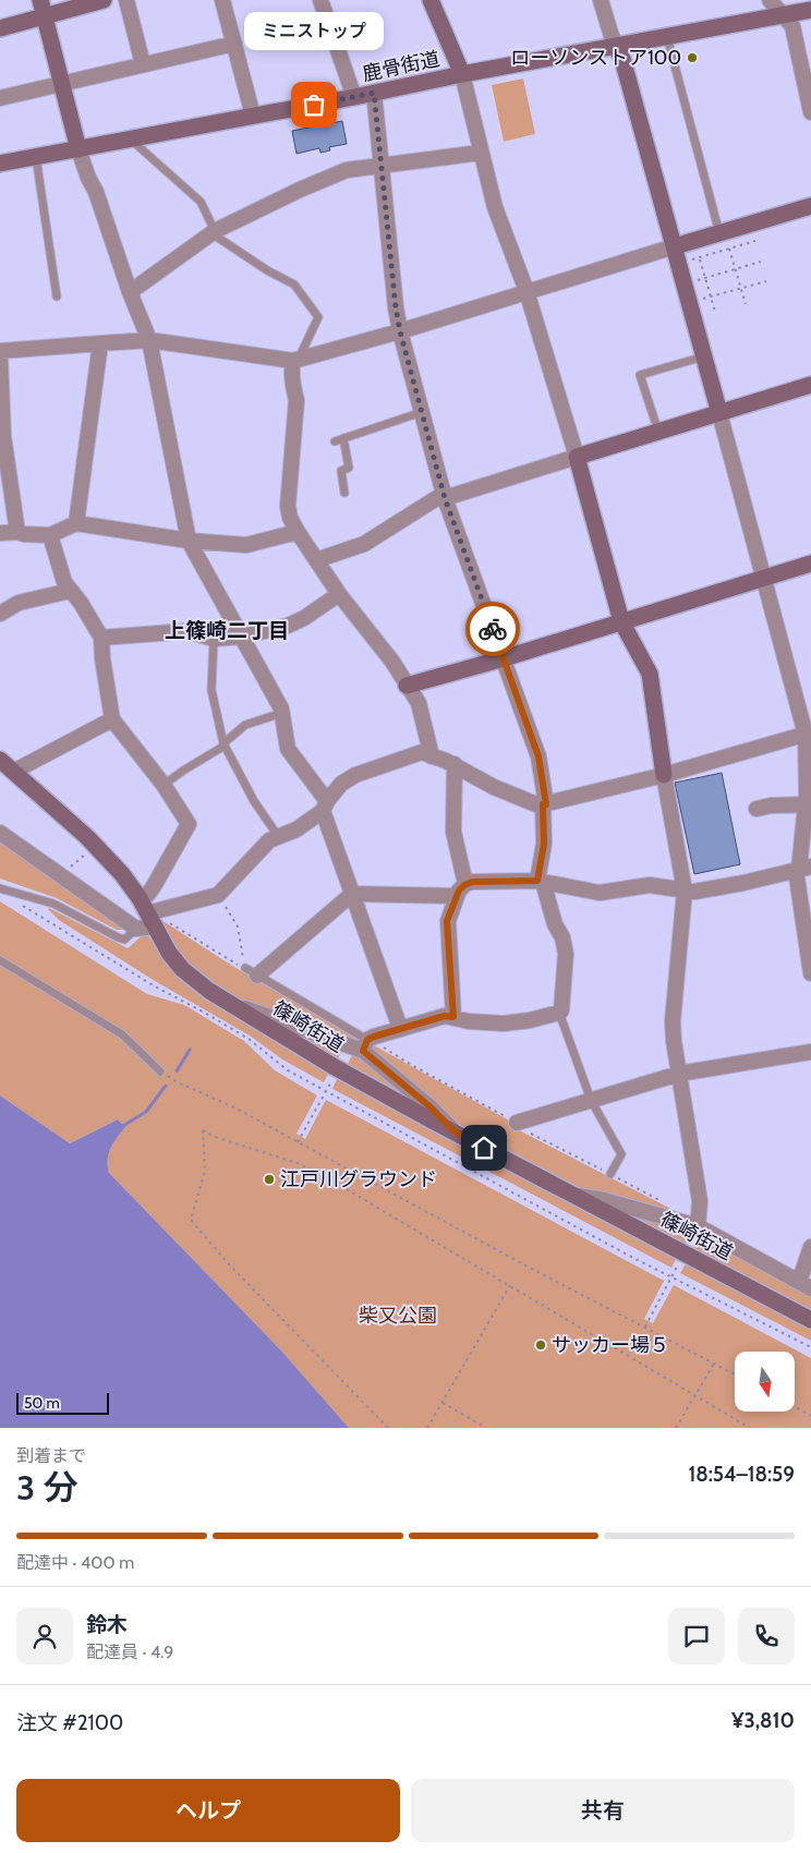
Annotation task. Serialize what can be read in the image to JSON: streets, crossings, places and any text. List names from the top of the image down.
{
  "streets": {
    "street": ["鹿骨街道", "篠崎街道"]
  },
  "districts": ["上篠崎二丁目"],
  "parks": ["柴又公園"],
  "places": [
    "ローソンストア100",
    "ミニストップ",
    "江戸川グラウンド",
    "サッカー場５"
  ],
  "scale_bar": "50 m",
  "north": "bottom",
  "page": {
    "bubble": "ミニストップ",
    "scale": "50 m",
    "heading": ["3 分", "到着まで", "18:54–18:59"],
    "panel": [
      "鈴木",
      "配達員 · 4.9",
      "注文 #2100",
      "¥3,810"
    ],
    "bar": "配達中 · 400 m",
    "buttons": ["ヘルプ", "共有"]
  }
}
